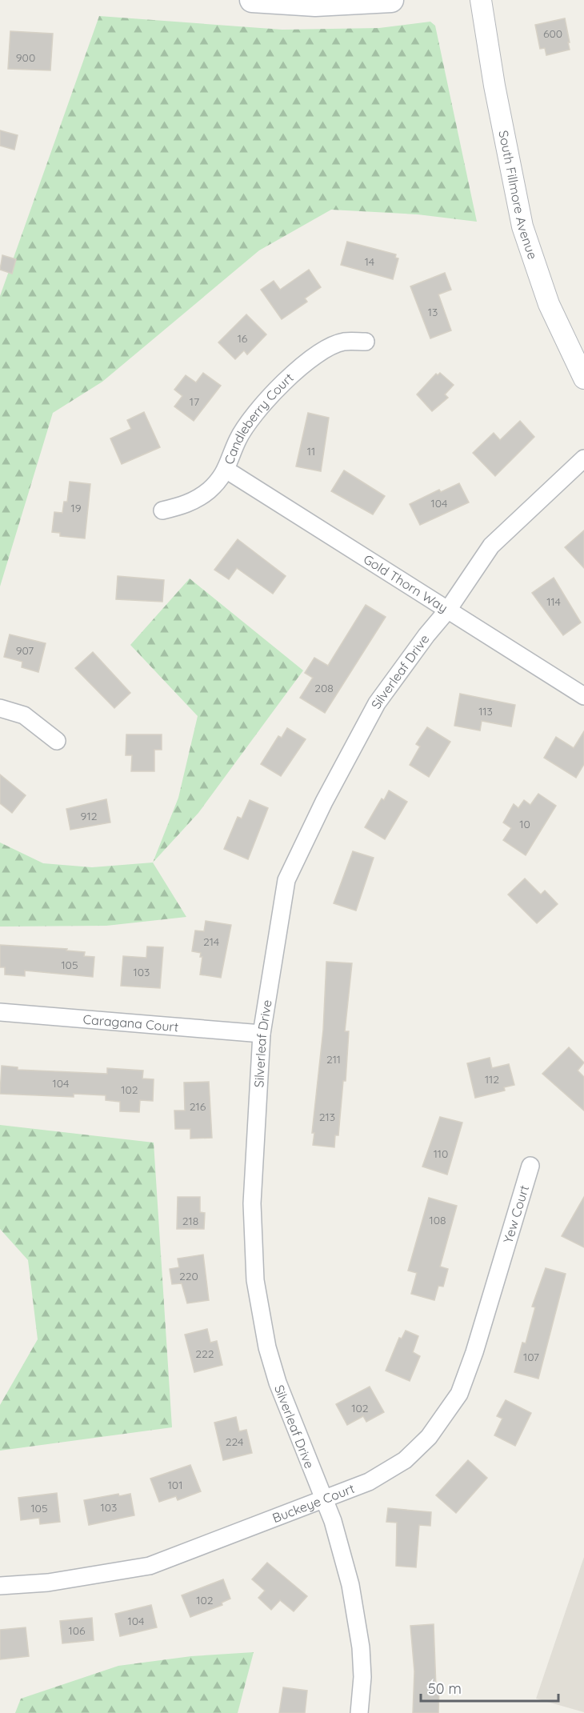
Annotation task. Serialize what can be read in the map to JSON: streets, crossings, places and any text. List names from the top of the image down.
{
  "streets": {
    "street": [
      "South Fillmore Avenue",
      "Candleberry Court",
      "Gold Thorn Way",
      "Silverleaf Drive",
      "Caragana Court",
      "Yew Court",
      "Buckeye Court"
    ]
  },
  "crossings": [
    ["Candleberry Court", "Gold Thorn Way"],
    ["Gold Thorn Way", "Silverleaf Drive"],
    ["Silverleaf Drive", "Caragana Court"],
    ["Silverleaf Drive", "Buckeye Court"],
    ["Yew Court", "Buckeye Court"]
  ],
  "house_numbers": [
    "600",
    "900",
    "14",
    "13",
    "16",
    "17",
    "11",
    "104",
    "19",
    "114",
    "907",
    "208",
    "113",
    "912",
    "10",
    "214",
    "105",
    "103",
    "211",
    "112",
    "104",
    "102",
    "216",
    "213",
    "110",
    "108",
    "218",
    "220",
    "222",
    "107",
    "102",
    "224",
    "101",
    "103",
    "105",
    "102",
    "104",
    "106"
  ],
  "scale_bar": "50 m"
}
